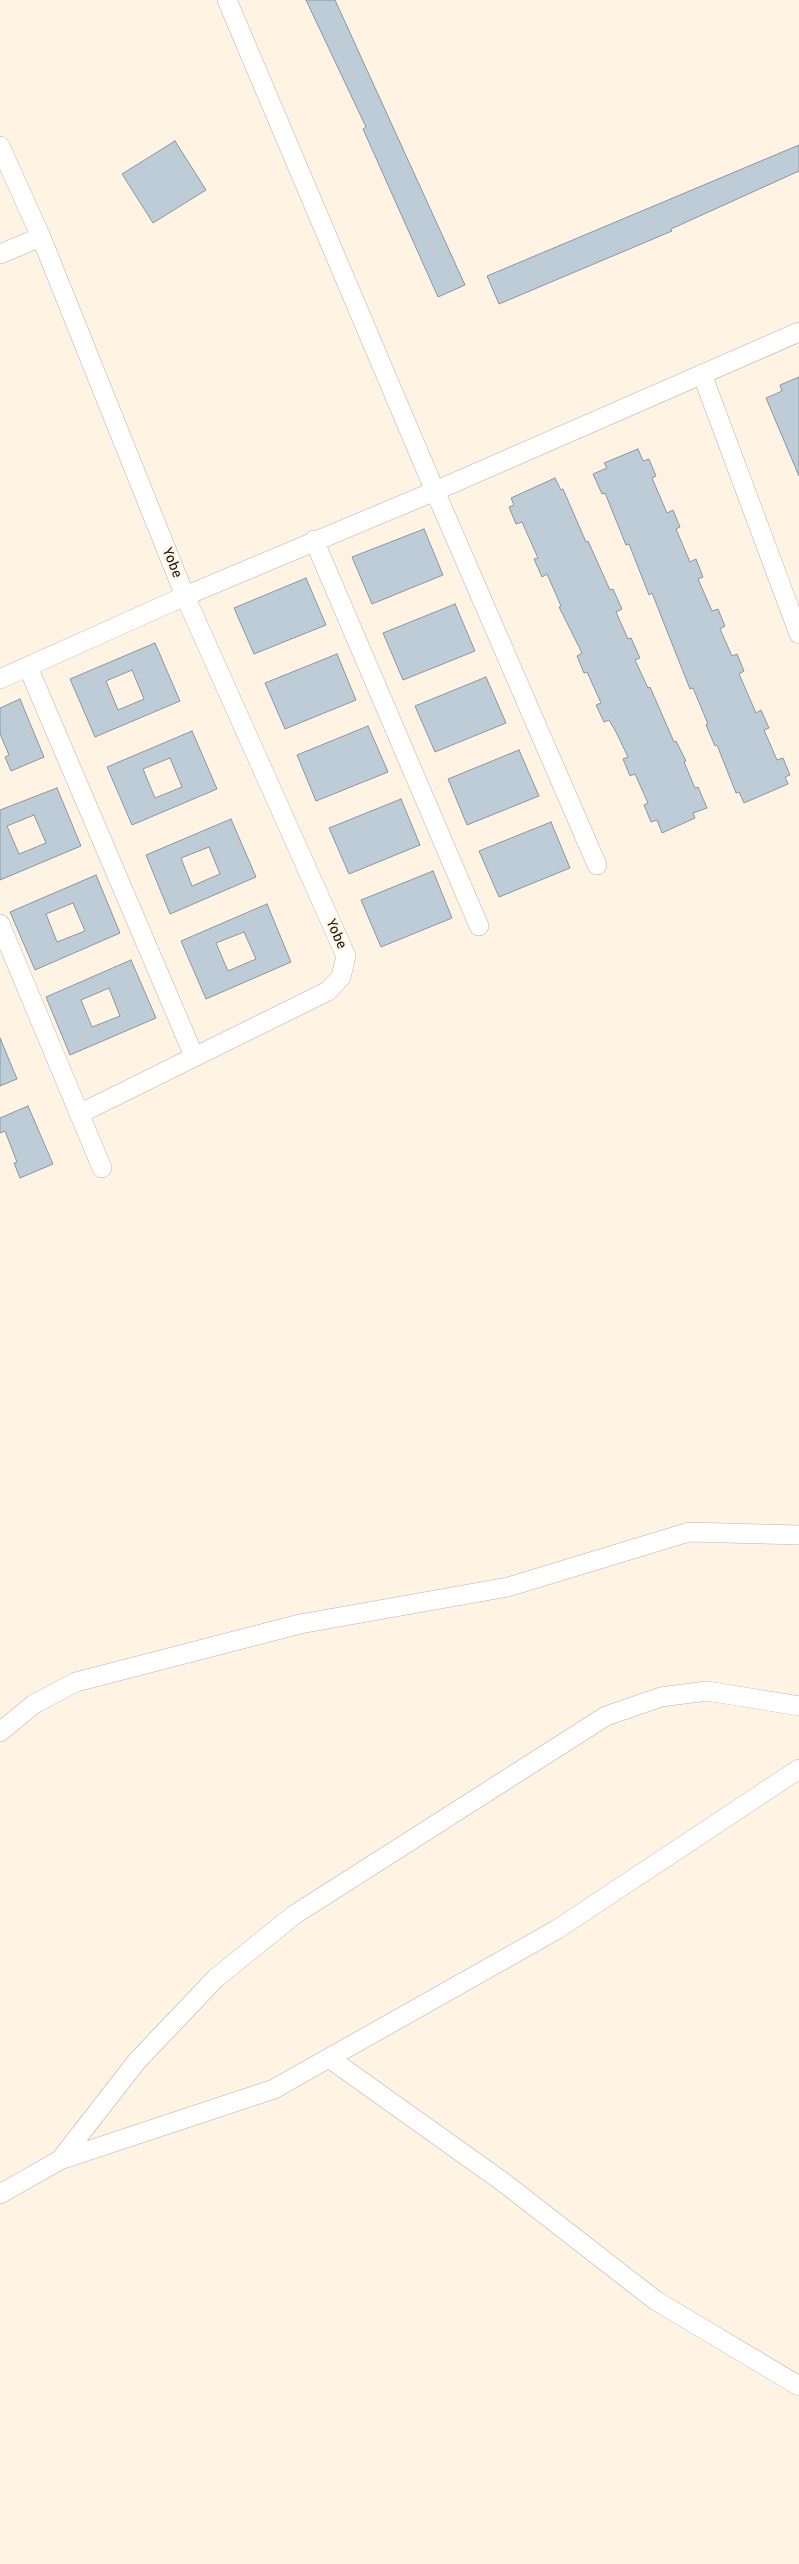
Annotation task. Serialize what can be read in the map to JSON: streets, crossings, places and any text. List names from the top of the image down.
{
  "streets": {
    "street": ["Yobe"]
  }
}
